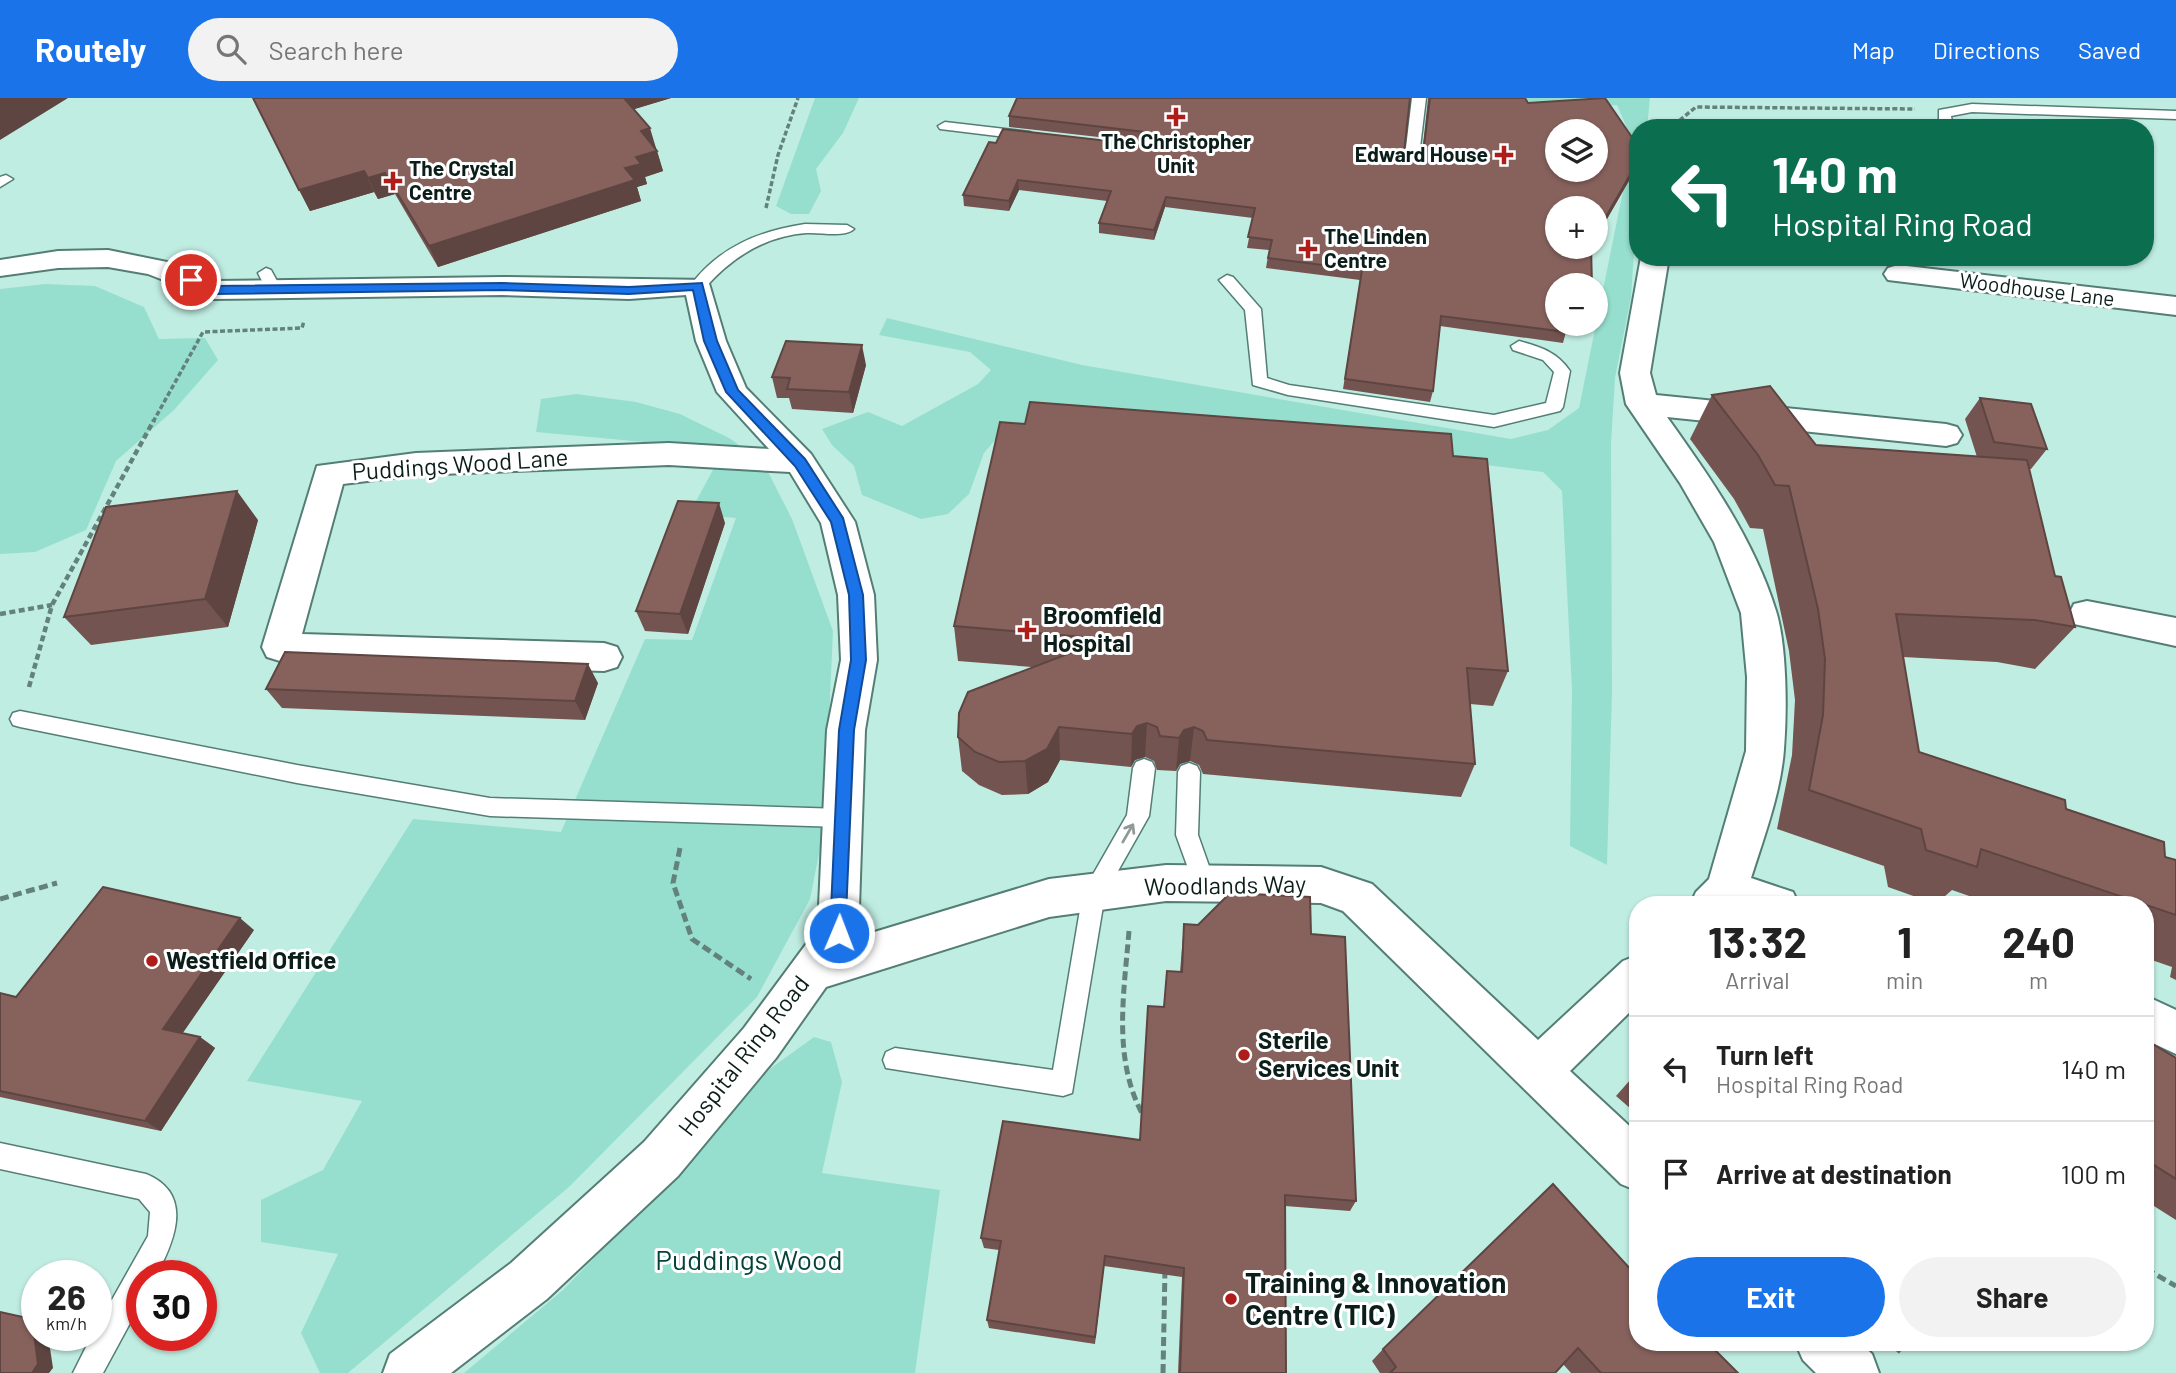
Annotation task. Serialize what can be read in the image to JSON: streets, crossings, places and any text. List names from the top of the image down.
{
  "streets": {
    "street": [
      "Woodhouse Lane",
      "Puddings Wood Lane",
      "Woodlands Way",
      "Hospital Ring Road"
    ]
  },
  "crossings": [
    ["Puddings Wood Lane", "Hospital Ring Road"],
    ["Woodlands Way", "Hospital Ring Road"]
  ],
  "parks": ["Puddings Wood"],
  "places": {
    "health": [
      "The Christopher Unit",
      "Edward House",
      "The Crystal Centre",
      "The Linden Centre",
      "Broomfield Hospital"
    ],
    "other": ["Westfield Office", "Sterile Services Unit", "Training & Innovation Centre (TIC)"]
  },
  "page": {
    "header": "Routely",
    "search": "Search here",
    "nav": ["Map", "Directions", "Saved"],
    "map_buttons": ["+", "−"],
    "turn": ["140 m", "Hospital Ring Road"],
    "eta": [
      "13:32",
      "Arrival",
      "1",
      "min",
      "240",
      "m"
    ],
    "list": [
      {
        "name": "Turn left",
        "note": "Hospital Ring Road",
        "value": "140 m"
      },
      {
        "name": "Arrive at destination",
        "value": "100 m"
      }
    ],
    "buttons": ["Exit", "Share"],
    "speed": "26 km/h",
    "limit": "30"
  }
}
